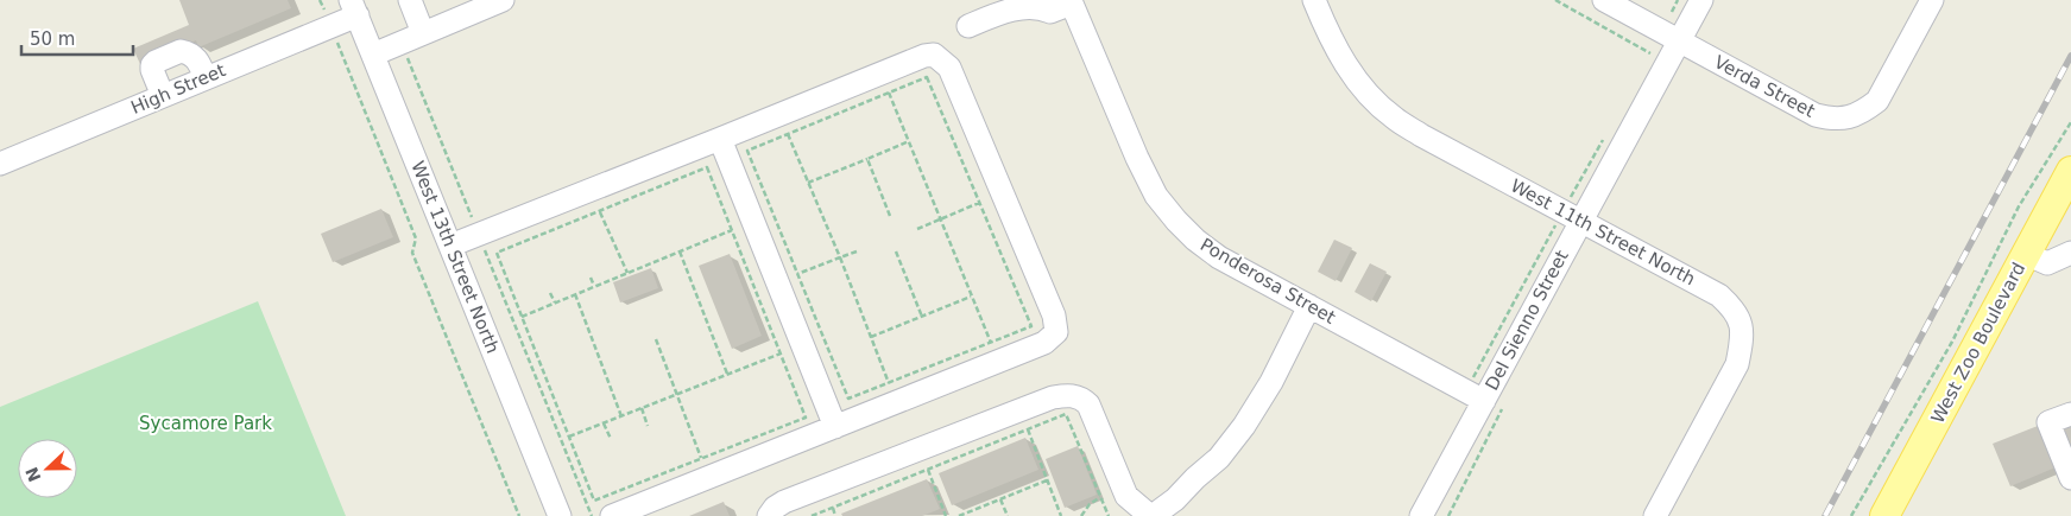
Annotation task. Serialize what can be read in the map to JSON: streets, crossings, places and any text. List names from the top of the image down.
{
  "streets": {
    "main road": ["West Zoo Boulevard"],
    "street": [
      "Verda Street",
      "High Street",
      "West 11th Street North",
      "West 13th Street North",
      "Ponderosa Street",
      "Del Sienno Street"
    ]
  },
  "crossings": [
    ["Verda Street", "Del Sienno Street"],
    ["High Street", "West 13th Street North"],
    ["West 11th Street North", "Del Sienno Street"],
    ["Ponderosa Street", "Del Sienno Street"]
  ],
  "parks": ["Sycamore Park"],
  "scale_bar": "50 m",
  "north": "left"
}
